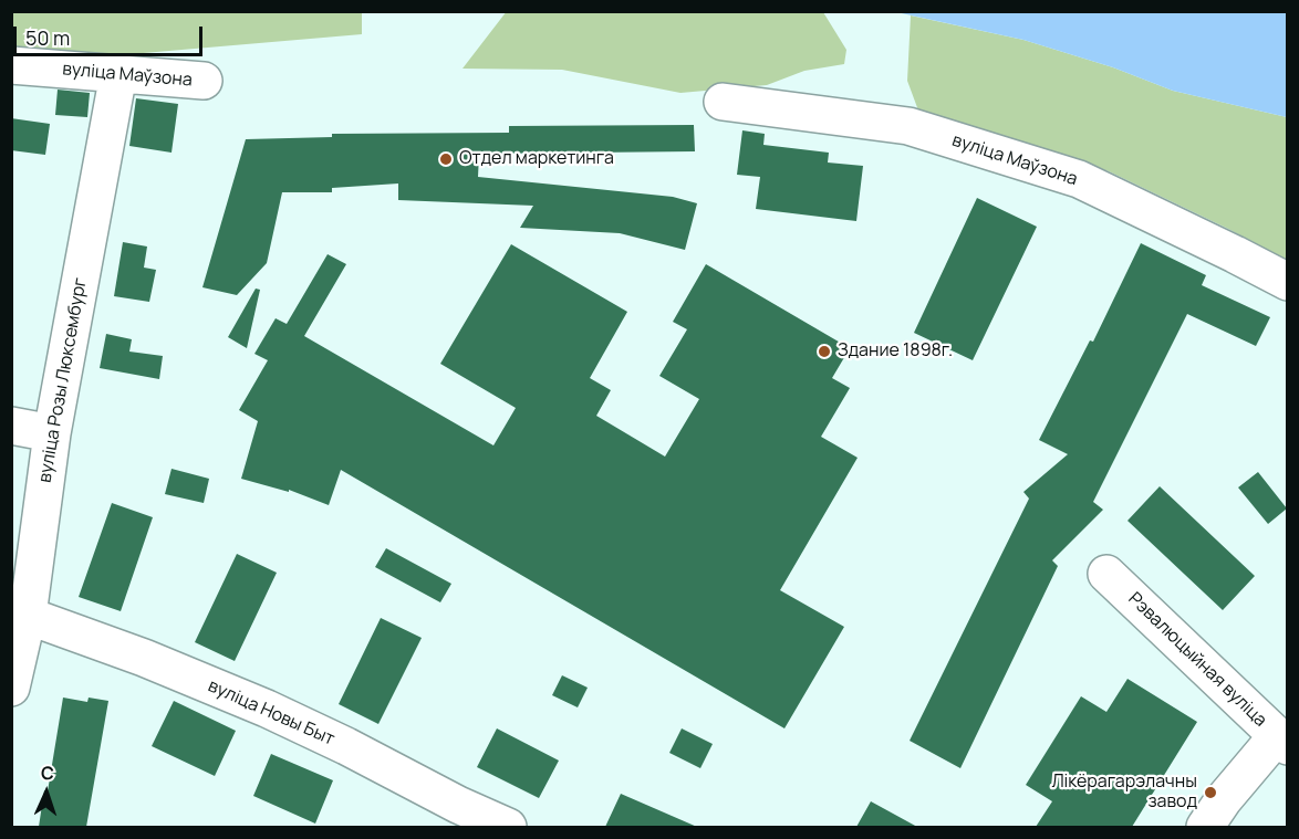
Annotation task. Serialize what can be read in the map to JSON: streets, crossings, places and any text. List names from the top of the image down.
{
  "streets": {
    "street": [
      "вуліца Маўзона",
      "вуліца Розы Люксембург",
      "Рэвалюцыйная вуліца",
      "вуліца Новы Быт"
    ]
  },
  "crossings": [
    ["вуліца Маўзона", "вуліца Розы Люксембург"],
    ["вуліца Розы Люксембург", "вуліца Новы Быт"]
  ],
  "places": ["Отдел маркетинга", "Здание 1898г.", "Лікёрагарэлачны завод"],
  "scale_bar": "50 m",
  "north": "top"
}
